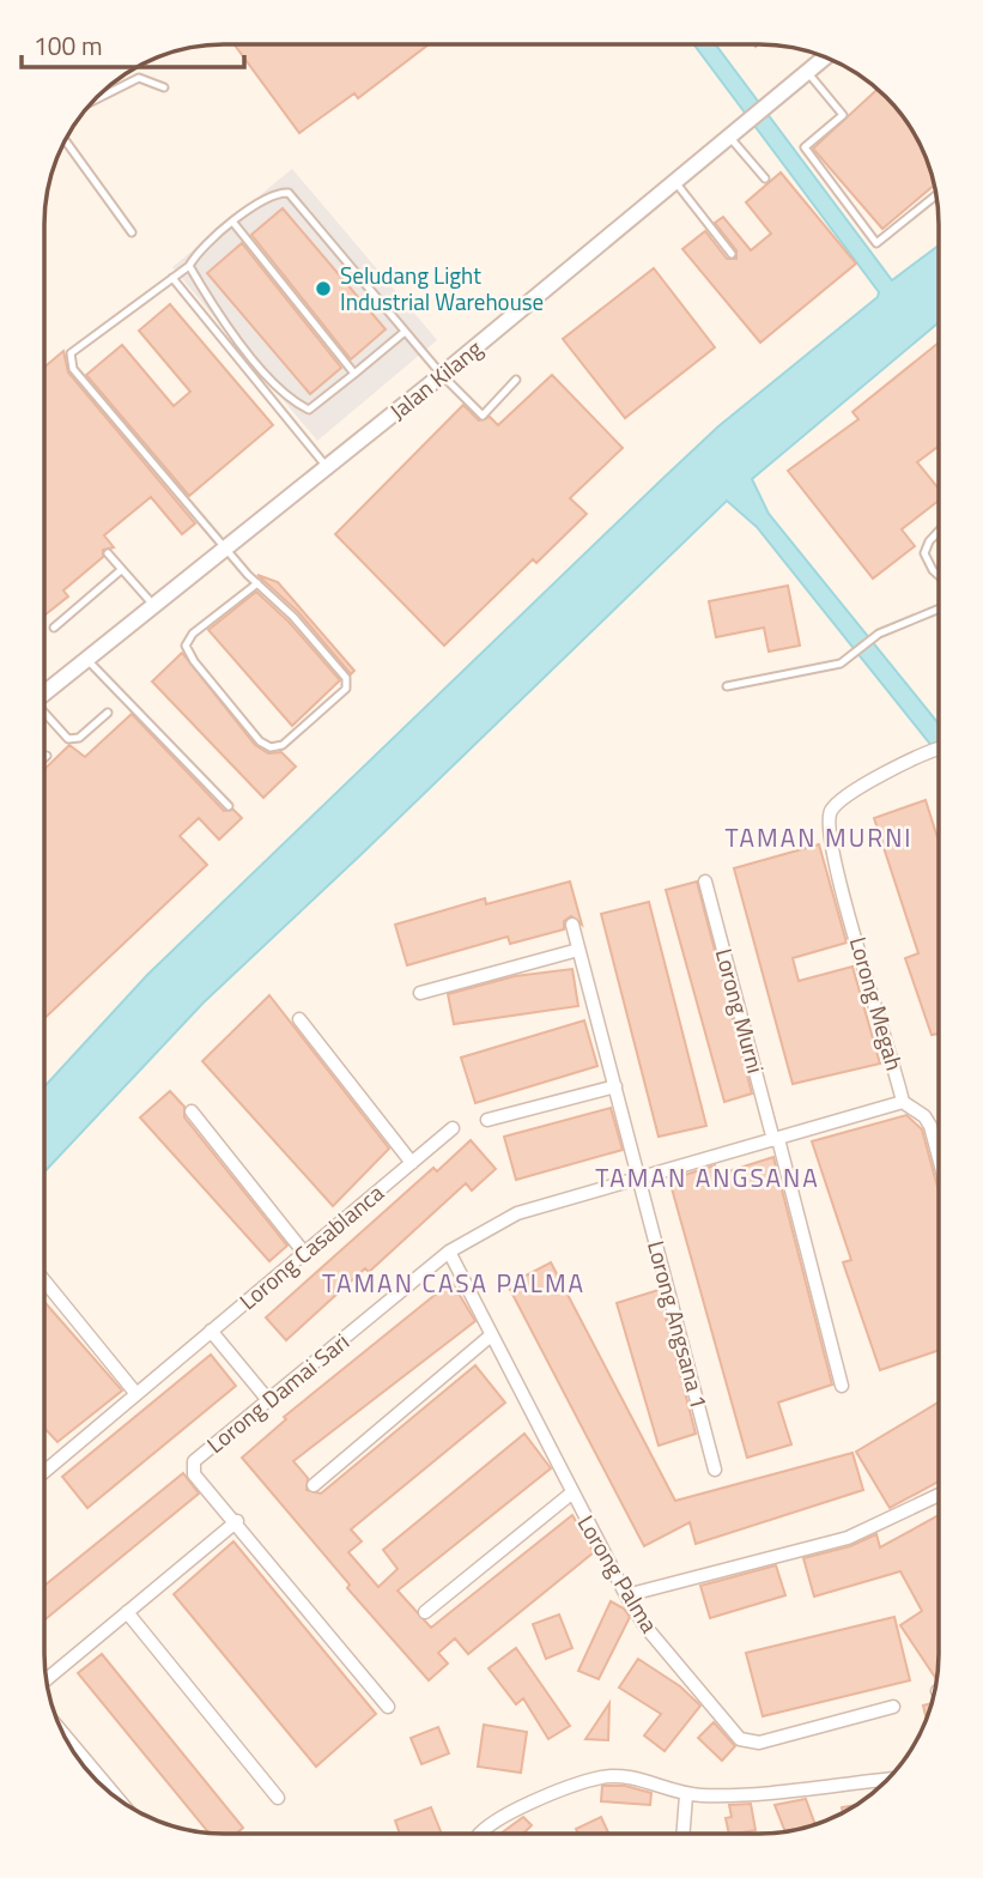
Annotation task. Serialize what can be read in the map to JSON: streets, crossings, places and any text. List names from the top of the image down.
{
  "streets": {
    "street": [
      "Jalan Kilang",
      "Lorong Megah",
      "Lorong Murni",
      "Lorong Casablanca",
      "Lorong Angsana 1",
      "Lorong Damai Sari",
      "Lorong Palma"
    ]
  },
  "crossings": [
    ["Lorong Megah", "Lorong Murni"],
    ["Lorong Megah", "Lorong Angsana 1"],
    ["Lorong Megah", "Lorong Damai Sari"],
    ["Lorong Megah", "Lorong Palma"],
    ["Lorong Damai Sari", "Lorong Palma"]
  ],
  "districts": ["TAMAN MURNI", "TAMAN ANGSANA", "TAMAN CASA PALMA"],
  "places": ["Seludang Light Industrial Warehouse"],
  "scale_bar": "100 m"
}
